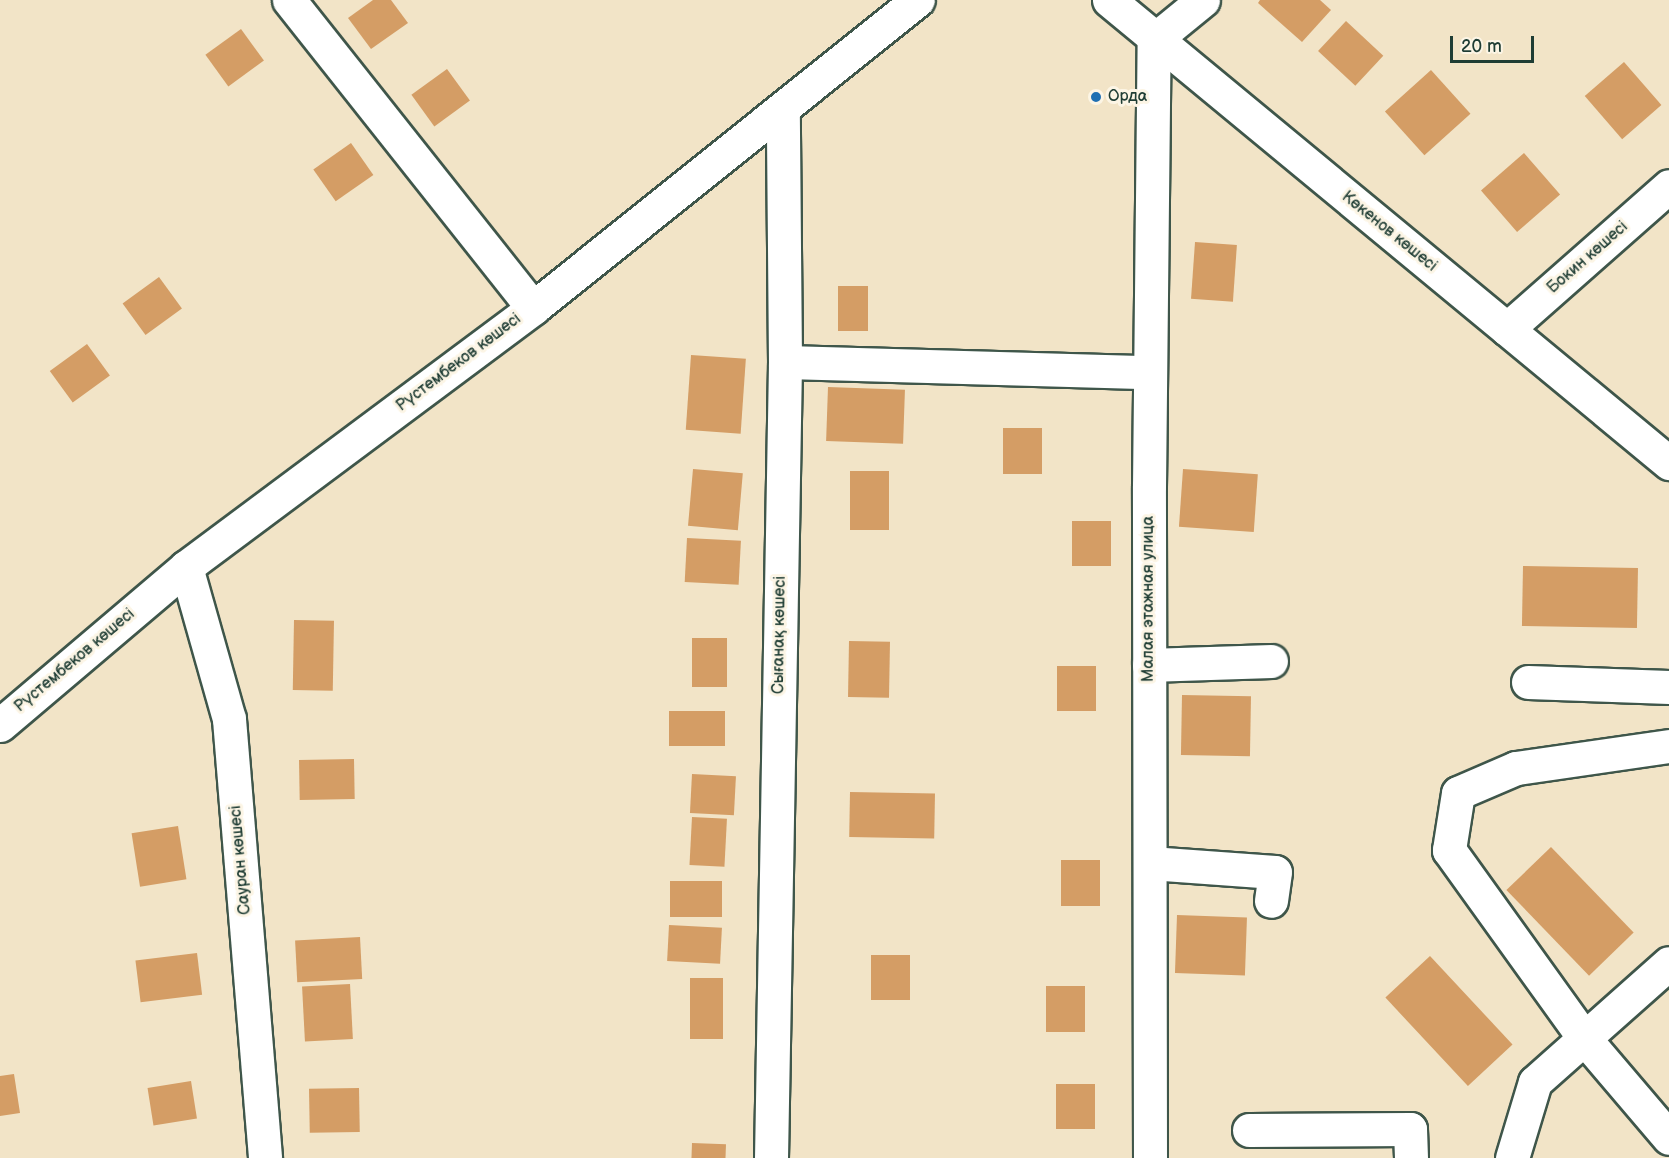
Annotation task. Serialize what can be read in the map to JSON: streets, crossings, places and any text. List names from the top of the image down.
{
  "streets": {
    "street": [
      "Көкенов көшесі",
      "Бокин көшесі",
      "Рүстембеков көшесі",
      "Малая этажная улица",
      "Сығанақ көшесі",
      "Сауран көшесі"
    ]
  },
  "crossings": [
    ["Көкенов көшесі", "Бокин көшесі"],
    ["Көкенов көшесі", "Малая этажная улица"],
    ["Рүстембеков көшесі", "Сығанақ көшесі"],
    ["Рүстембеков көшесі", "Сауран көшесі"]
  ],
  "places": ["Орда"],
  "scale_bar": "20 m"
}
